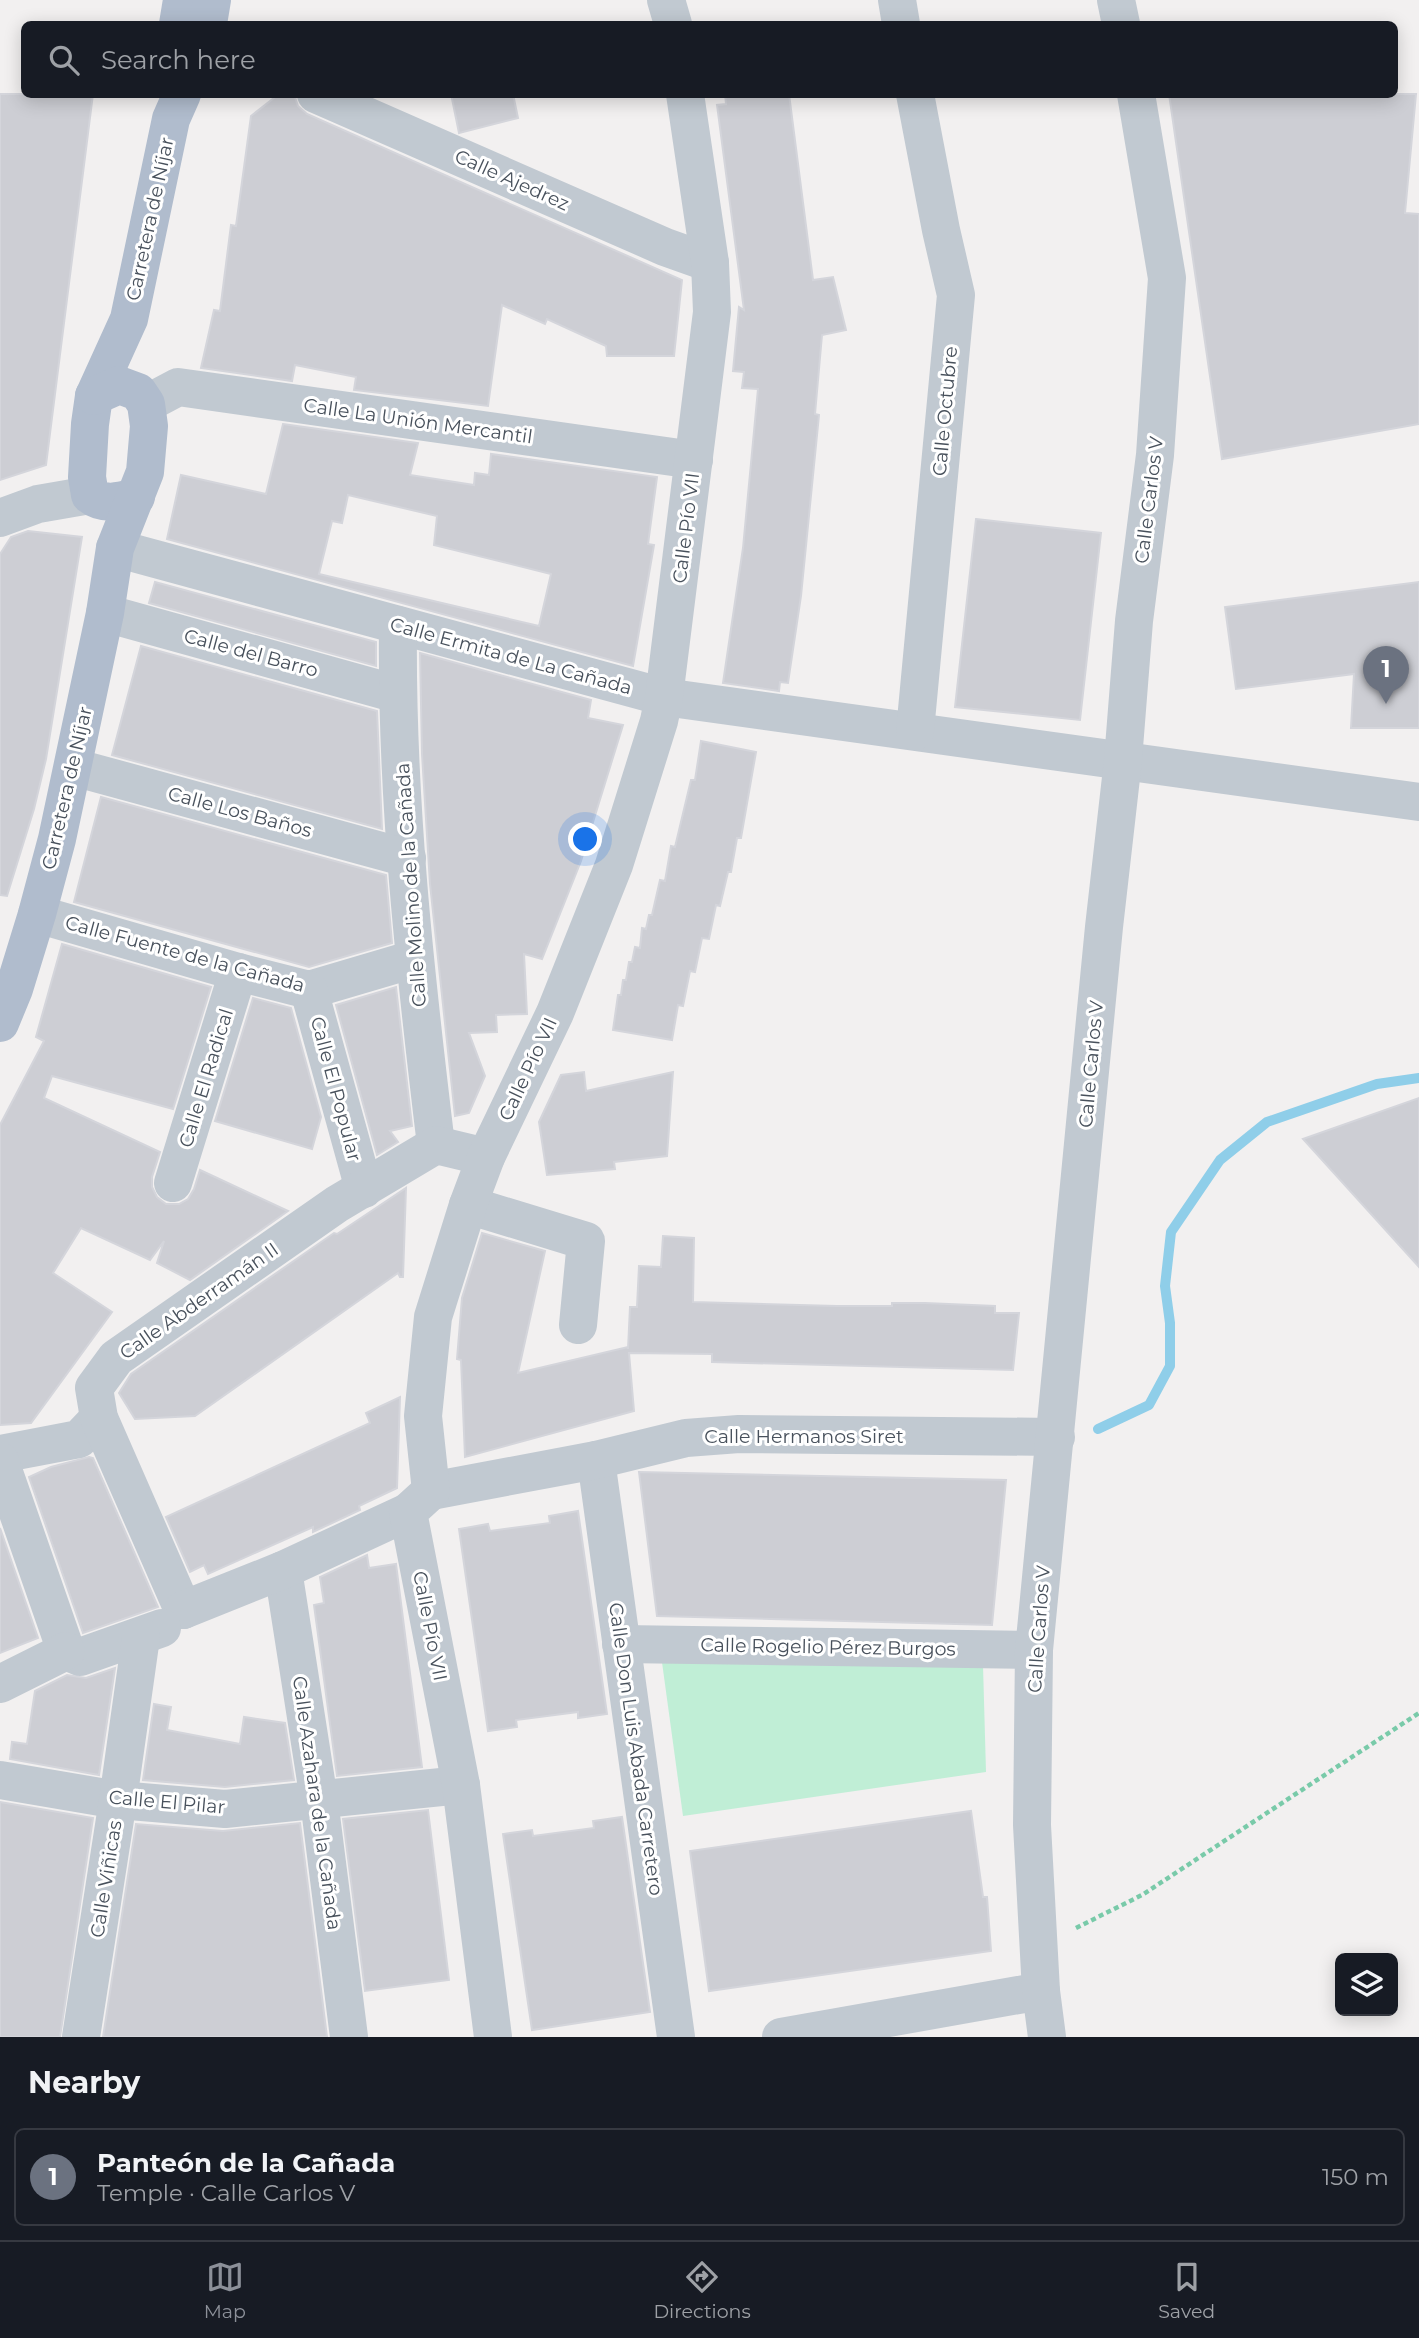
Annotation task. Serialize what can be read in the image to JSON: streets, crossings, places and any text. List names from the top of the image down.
{
  "streets": {
    "main road": ["Carretera de Níjar"],
    "street": [
      "Calle Ajedrez",
      "Calle Octubre",
      "Calle La Unión Mercantil",
      "Calle Carlos V",
      "Calle Pío VII",
      "Calle del Barro",
      "Calle Ermita de La Cañada",
      "Calle Los Baños",
      "Calle Molino de la Cañada",
      "Calle Fuente de la Cañada",
      "Calle El Radical",
      "Calle El Popular",
      "Calle Abderramán II",
      "Calle Hermanos Siret",
      "Calle Rogelio Pérez Burgos",
      "Calle Don Luis Abada Carretero",
      "Calle El Pilar",
      "Calle Azahara de la Cañada",
      "Calle Viñicas"
    ]
  },
  "crossings": [
    ["Calle Ajedrez", "Calle Pío VII"],
    ["Carretera de Níjar", "Calle La Unión Mercantil"],
    ["Carretera de Níjar", "Calle del Barro"],
    ["Carretera de Níjar", "Calle Ermita de La Cañada"],
    ["Carretera de Níjar", "Calle Los Baños"],
    ["Carretera de Níjar", "Calle Fuente de la Cañada"],
    ["Calle Octubre", "Calle Ermita de La Cañada"],
    ["Calle La Unión Mercantil", "Calle Pío VII"],
    ["Calle Carlos V", "Calle Ermita de La Cañada"],
    ["Calle Carlos V", "Calle Hermanos Siret"],
    ["Calle Carlos V", "Calle Rogelio Pérez Burgos"],
    ["Calle Pío VII", "Calle Ermita de La Cañada"],
    ["Calle Pío VII", "Calle Hermanos Siret"],
    ["Calle Pío VII", "Calle El Pilar"],
    ["Calle del Barro", "Calle Molino de la Cañada"],
    ["Calle Ermita de La Cañada", "Calle Molino de la Cañada"],
    ["Calle Los Baños", "Calle Molino de la Cañada"],
    ["Calle Molino de la Cañada", "Calle Fuente de la Cañada"],
    ["Calle Molino de la Cañada", "Calle Abderramán II"],
    ["Calle Fuente de la Cañada", "Calle El Radical"],
    ["Calle Fuente de la Cañada", "Calle El Popular"],
    ["Calle El Popular", "Calle Abderramán II"],
    ["Calle Abderramán II", "Calle Hermanos Siret"],
    ["Calle Hermanos Siret", "Calle Don Luis Abada Carretero"],
    ["Calle Hermanos Siret", "Calle Azahara de la Cañada"],
    ["Calle Hermanos Siret", "Calle Viñicas"],
    ["Calle Rogelio Pérez Burgos", "Calle Don Luis Abada Carretero"],
    ["Calle El Pilar", "Calle Azahara de la Cañada"],
    ["Calle El Pilar", "Calle Viñicas"]
  ],
  "page": {
    "search": "Search here",
    "pins": "1",
    "heading": "Nearby",
    "list": [
      {
        "mark": "1",
        "name": "Panteón de la Cañada",
        "note": "Temple · Calle Carlos V",
        "value": "150 m"
      }
    ],
    "nav": ["Map", "Directions", "Saved"]
  }
}
